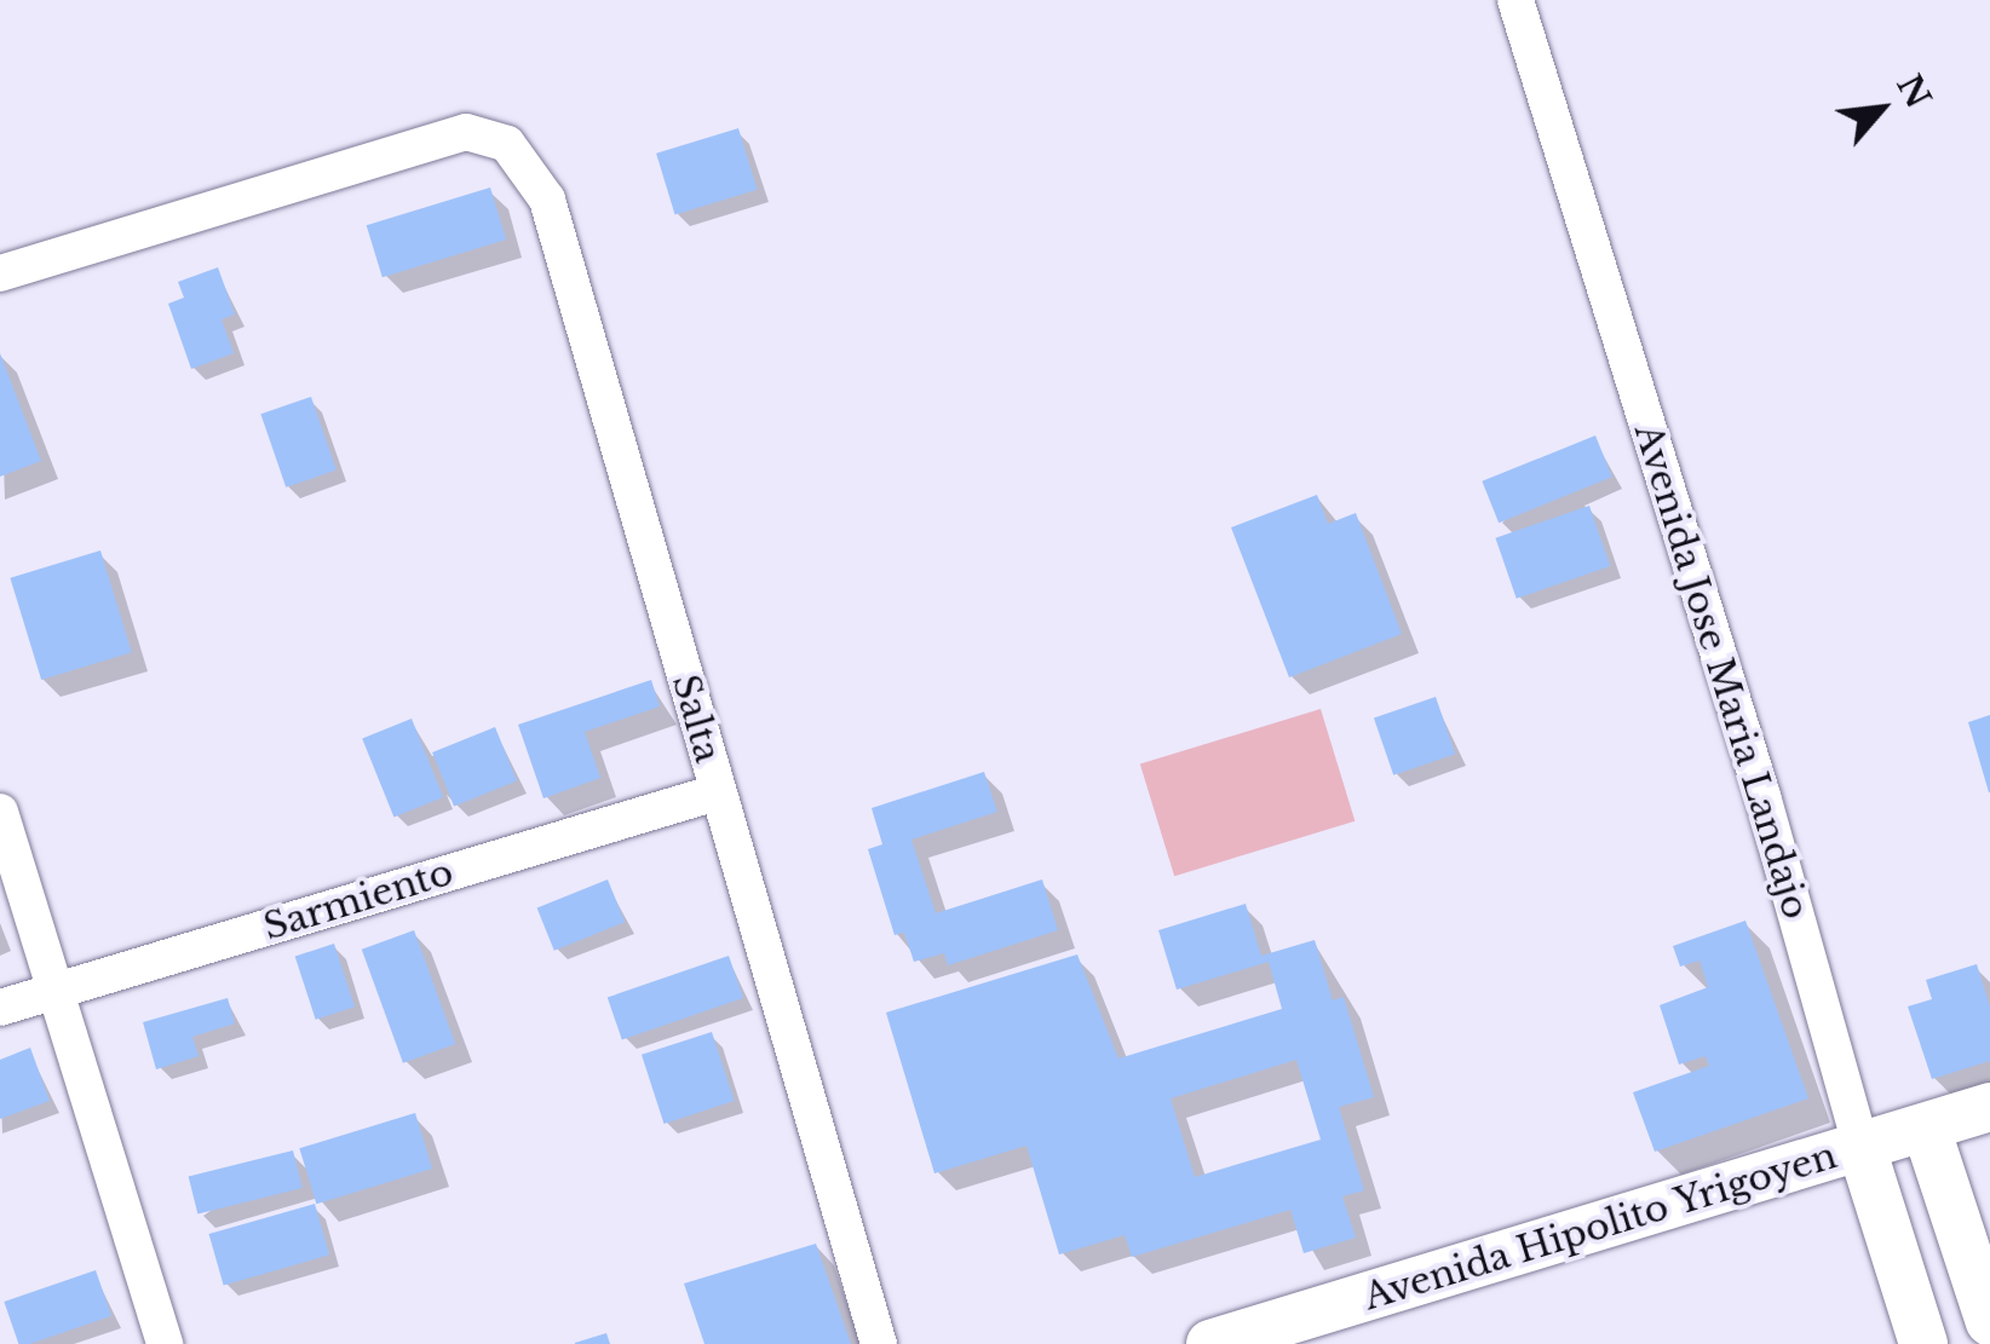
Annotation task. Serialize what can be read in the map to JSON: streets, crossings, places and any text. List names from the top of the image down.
{
  "streets": {
    "street": [
      "Avenida Jose Maria Landajo",
      "Salta",
      "Sarmiento",
      "Avenida Hipolito Yrigoyen"
    ]
  },
  "crossings": [
    ["Avenida Jose Maria Landajo", "Avenida Hipolito Yrigoyen"],
    ["Salta", "Sarmiento"]
  ],
  "north": "top right"
}
